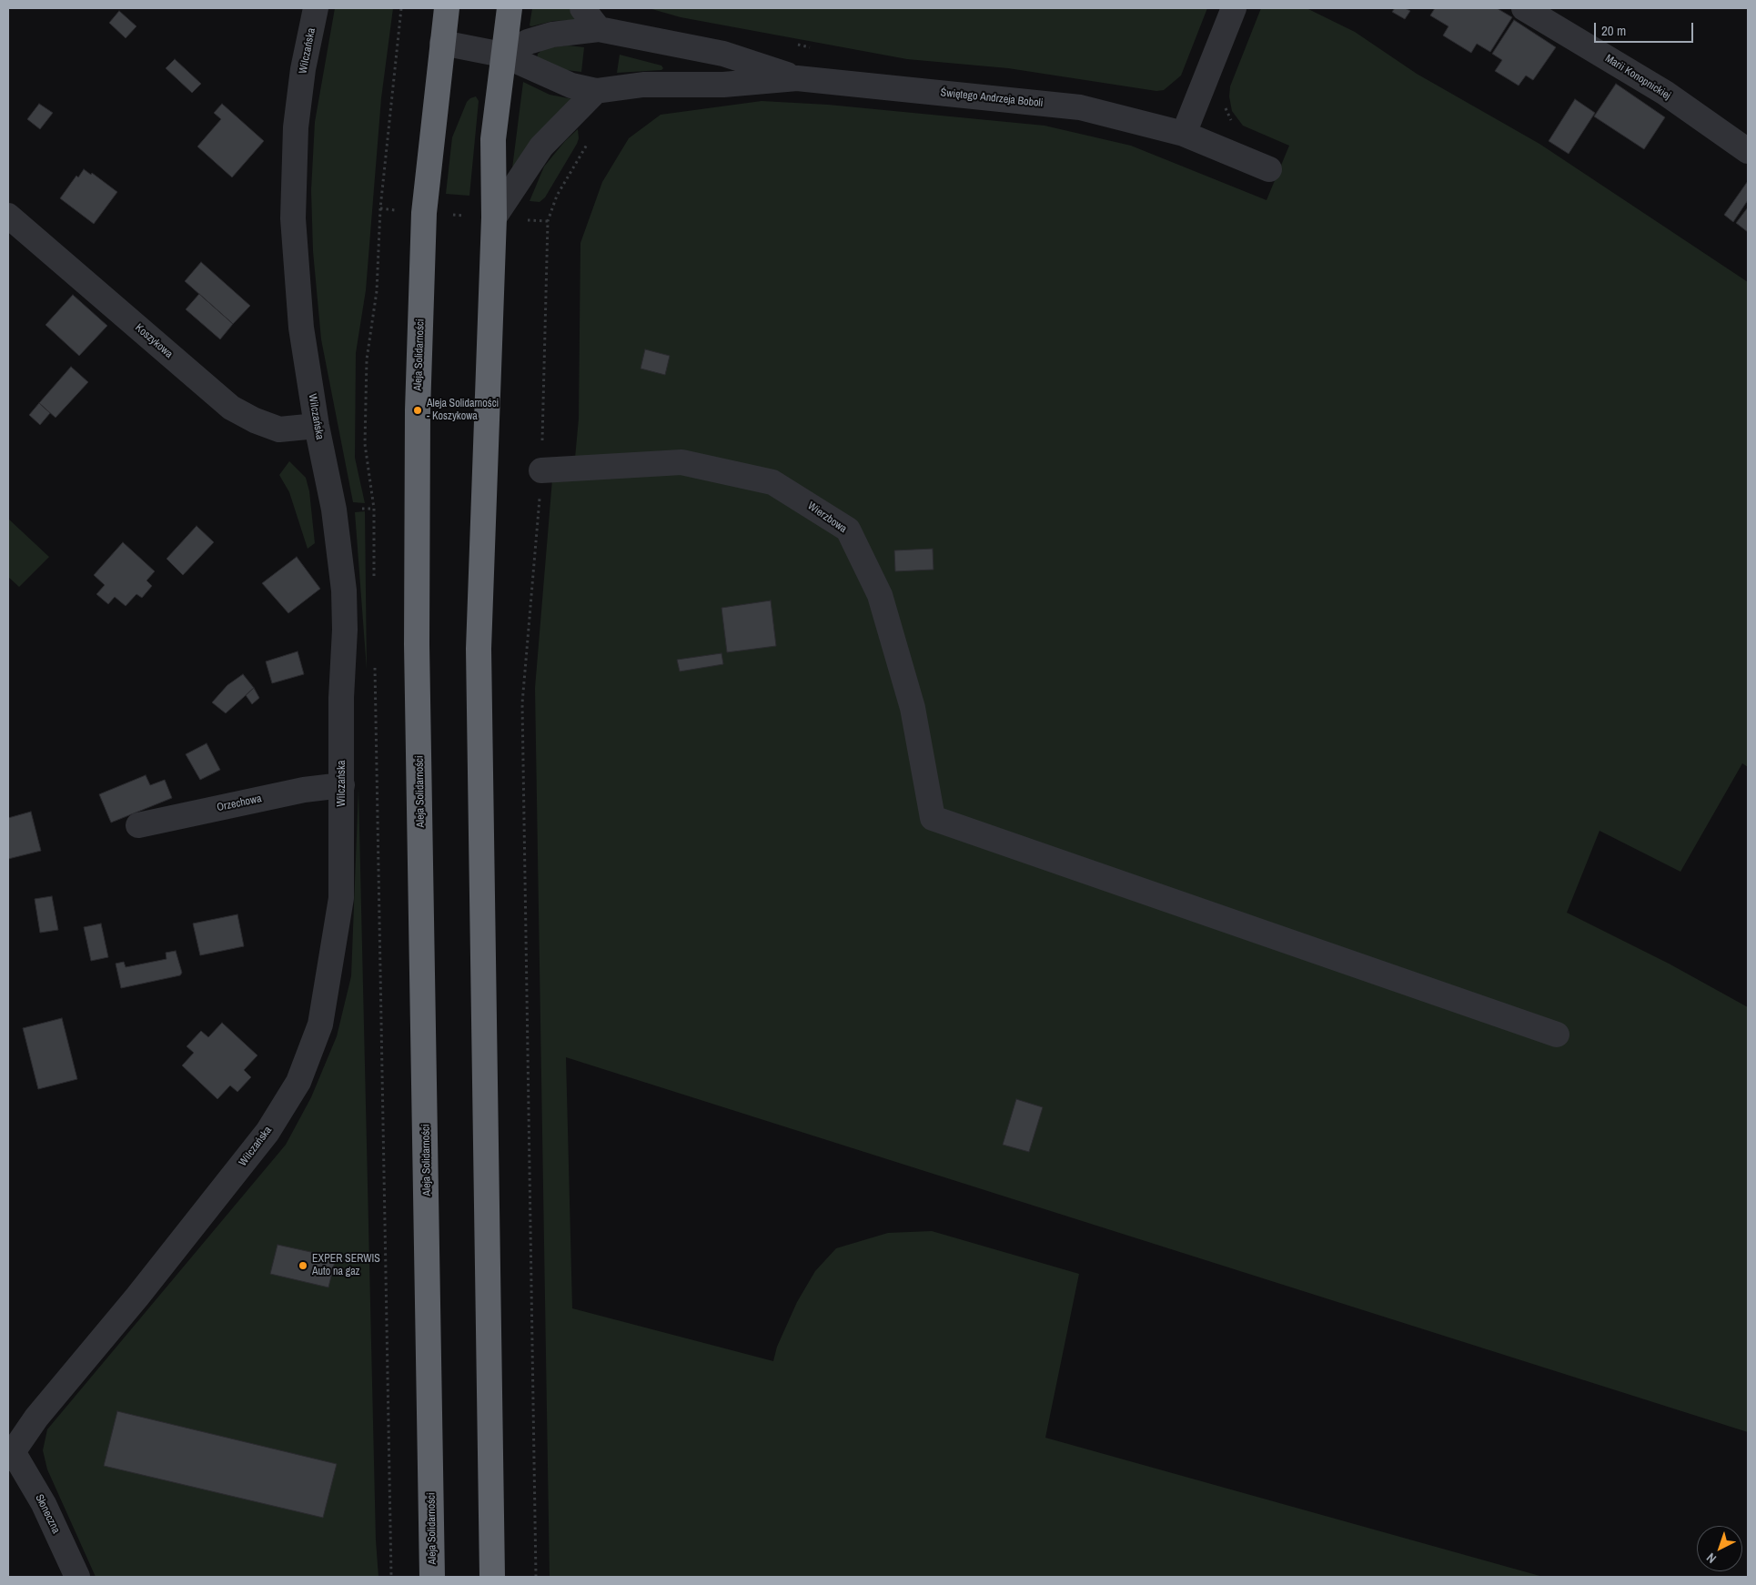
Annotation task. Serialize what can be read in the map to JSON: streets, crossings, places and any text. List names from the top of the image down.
{
  "streets": {
    "highway": ["Aleja Solidarności"],
    "street": [
      "WiIczańska",
      "Marii Konopnickiej",
      "Świętego Andrzeja Boboli",
      "Koszykowa",
      "Wierzbowa",
      "Orzechowa",
      "Słoneczna"
    ]
  },
  "crossings": [
    ["WiIczańska", "Koszykowa"],
    ["WiIczańska", "Orzechowa"],
    ["WiIczańska", "Słoneczna"],
    ["Świętego Andrzeja Boboli", "Aleja Solidarności"]
  ],
  "places": ["Aleja Solidarności - Koszykowa", "EXPER SERWIS Auto na gaz"],
  "scale_bar": "20 m",
  "north": "bottom left"
}
